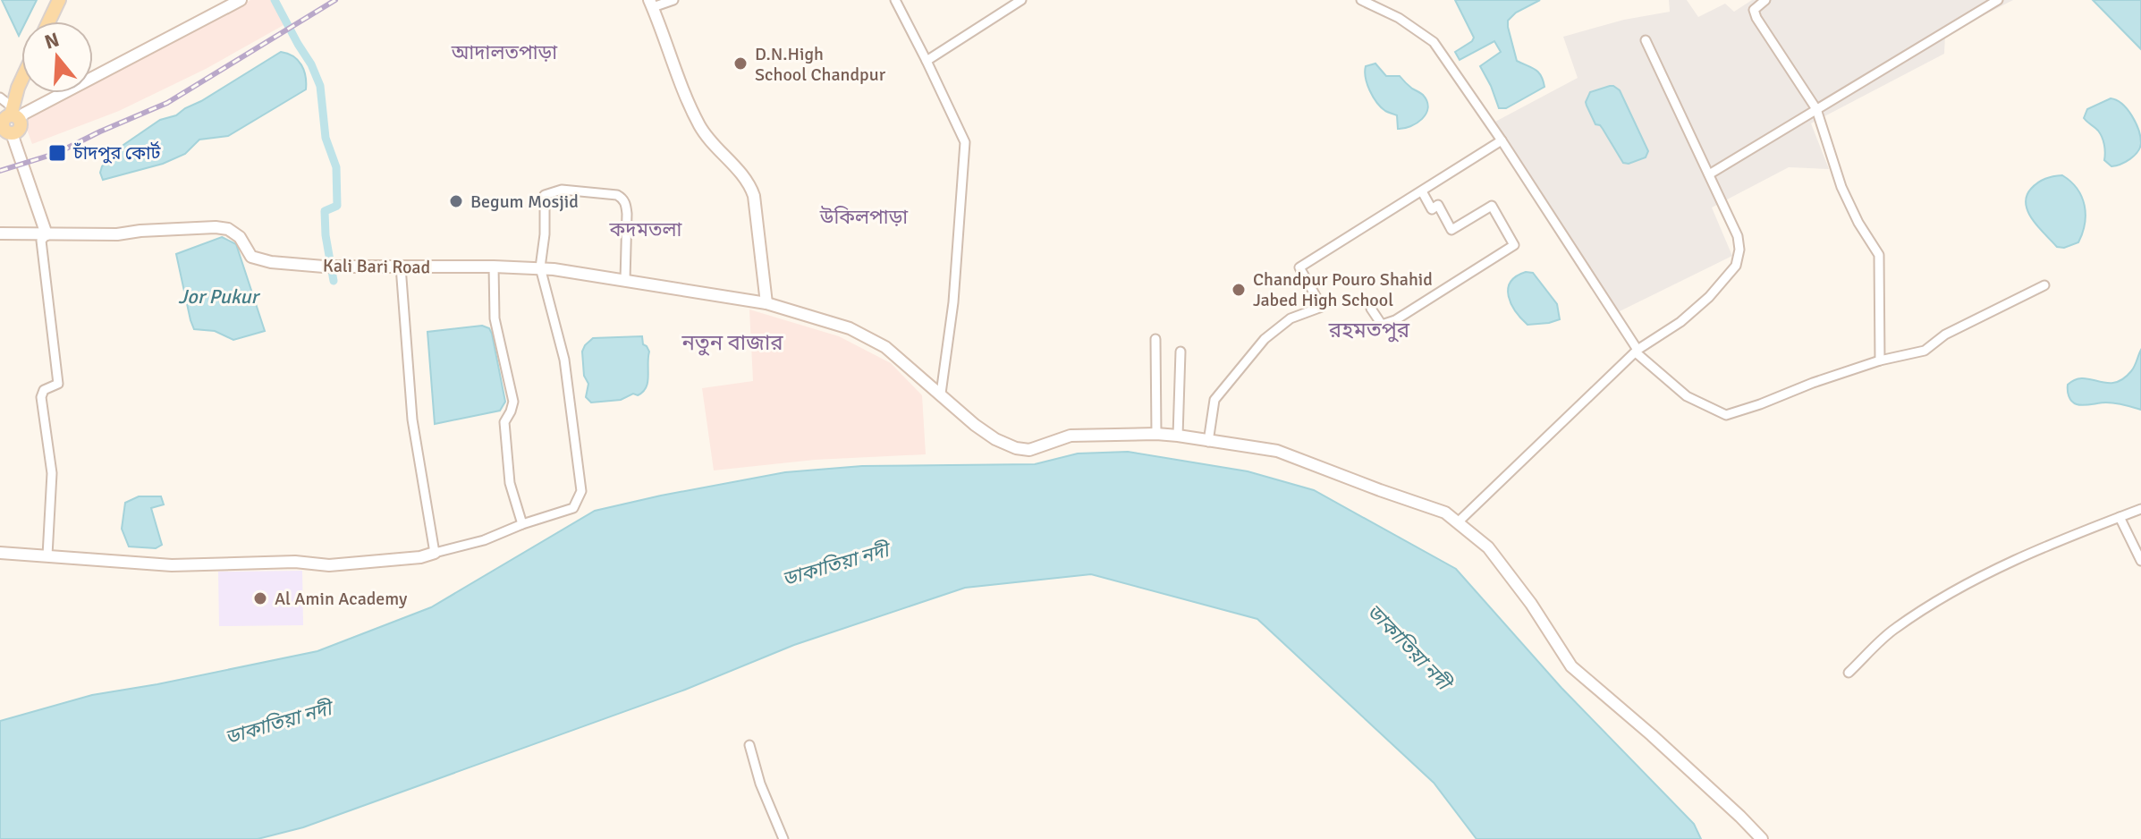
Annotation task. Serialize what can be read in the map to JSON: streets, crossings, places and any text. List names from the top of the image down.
{
  "streets": {
    "main road": ["Kali Bari Road"]
  },
  "districts": [
    "আদালতপাড়া",
    "উকিলপাড়া",
    "কদমতলা",
    "রহমতপুর",
    "নতুন বাজার"
  ],
  "water": ["Jor Pukur", "ডাকাতিয়া নদী"],
  "places": {
    "other": [
      "D.N.High School Chandpur",
      "Begum Mosjid",
      "Chandpur Pouro Shahid Jabed High School",
      "Al Amin Academy"
    ],
    "transit": ["চাঁদপুর কোর্ট"]
  },
  "north": "top"
}
